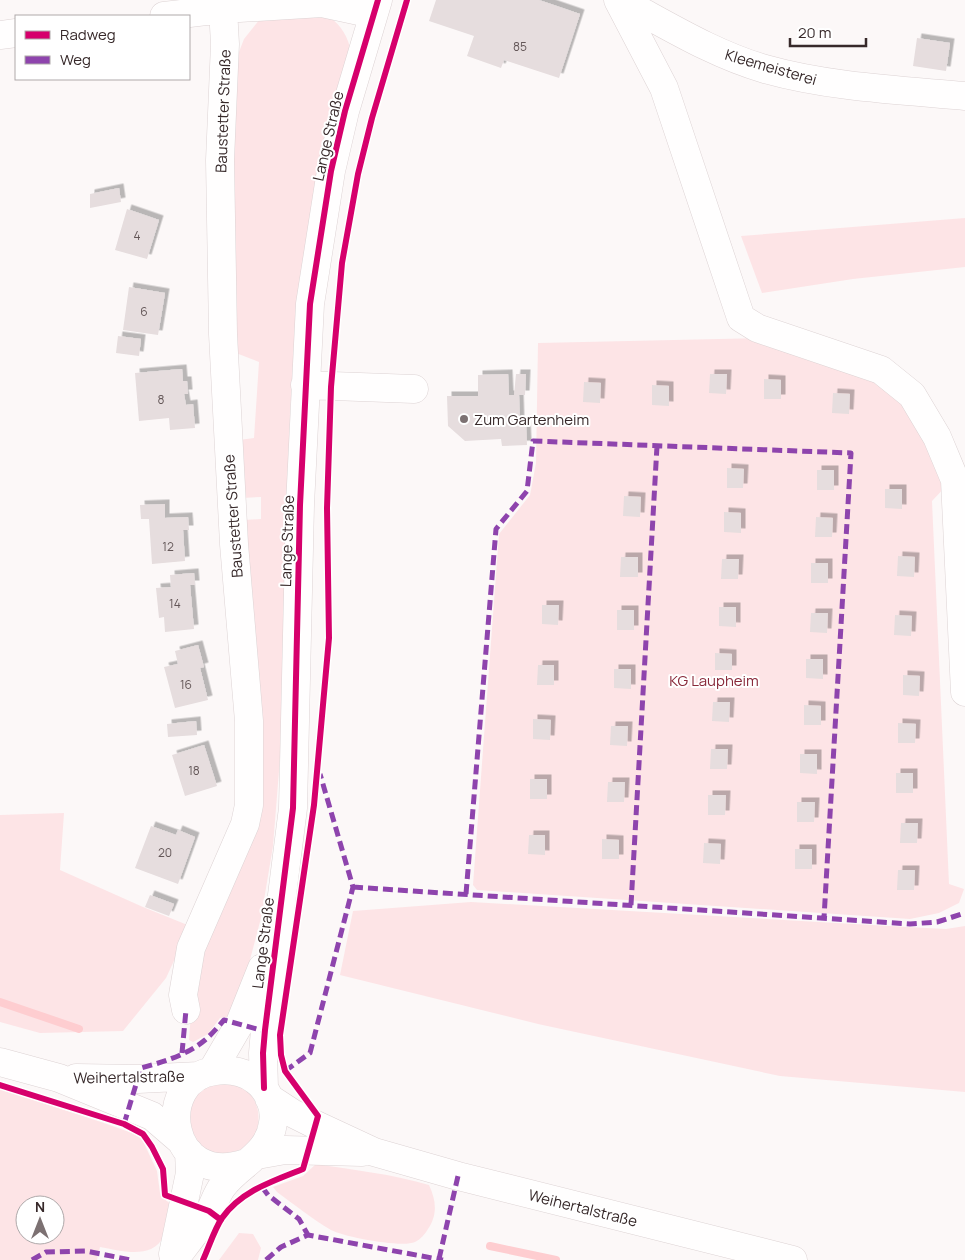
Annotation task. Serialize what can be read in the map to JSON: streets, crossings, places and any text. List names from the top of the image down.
{
  "streets": {
    "street": [
      "Kleemeisterei",
      "Baustetter Straße",
      "Lange Straße",
      "Weihertalstraße"
    ]
  },
  "crossings": [
    ["Lange Straße", "Weihertalstraße"]
  ],
  "parks": ["KG Laupheim"],
  "places": ["Zum Gartenheim"],
  "house_numbers": [
    "85",
    "4",
    "6",
    "8",
    "12",
    "14",
    "16",
    "18",
    "20"
  ],
  "legend": ["Radweg", "Weg"],
  "scale_bar": "20 m",
  "north": "top"
}
